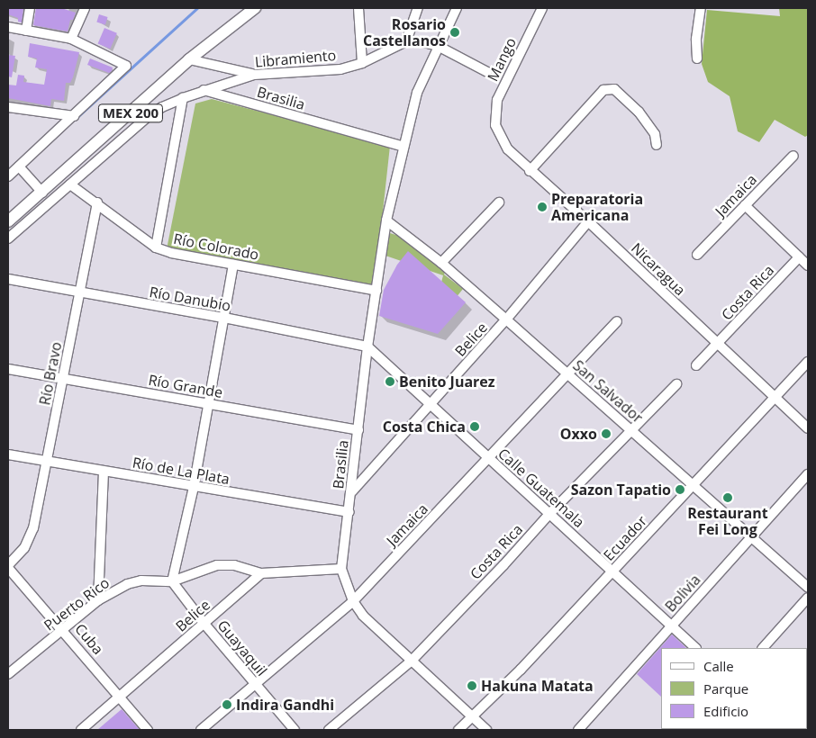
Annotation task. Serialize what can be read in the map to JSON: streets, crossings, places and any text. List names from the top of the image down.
{
  "streets": {
    "main road": ["MEX 200"],
    "street": [
      "Libramiento",
      "Mango",
      "Brasilia",
      "Jamaica",
      "Río Colorado",
      "Nicaragua",
      "Costa Rica",
      "Río Danubio",
      "Belice",
      "Río Bravo",
      "Río Grande",
      "San Salvador",
      "Río de La Plata",
      "Calle Guatemala",
      "Ecuador",
      "Bolivia",
      "Puerto Rico",
      "Cuba",
      "Guayaquil"
    ]
  },
  "crossings": [
    ["Libramiento", "Brasilia"],
    ["Mango", "Nicaragua"],
    ["Brasilia", "Jamaica"],
    ["Brasilia", "Río Colorado"],
    ["Brasilia", "Costa Rica"],
    ["Brasilia", "Río Danubio"],
    ["Brasilia", "Belice"],
    ["Brasilia", "Río Grande"],
    ["Brasilia", "San Salvador"],
    ["Brasilia", "Río de La Plata"],
    ["Brasilia", "Calle Guatemala"],
    ["Brasilia", "Ecuador"],
    ["Jamaica", "San Salvador"],
    ["Jamaica", "Calle Guatemala"],
    ["Jamaica", "Guayaquil"],
    ["Río Colorado", "Río Bravo"],
    ["Nicaragua", "Costa Rica"],
    ["Nicaragua", "Belice"],
    ["Nicaragua", "Ecuador"],
    ["Costa Rica", "San Salvador"],
    ["Costa Rica", "Calle Guatemala"],
    ["Río Danubio", "Río Bravo"],
    ["Río Danubio", "Calle Guatemala"],
    ["Belice", "San Salvador"],
    ["Belice", "Calle Guatemala"],
    ["Belice", "Cuba"],
    ["Belice", "Guayaquil"],
    ["Río Bravo", "Río Grande"],
    ["Río Bravo", "Río de La Plata"],
    ["Río Bravo", "Cuba"],
    ["San Salvador", "Ecuador"],
    ["San Salvador", "Bolivia"],
    ["Calle Guatemala", "Ecuador"],
    ["Calle Guatemala", "Bolivia"],
    ["Puerto Rico", "Cuba"],
    ["Puerto Rico", "Guayaquil"]
  ],
  "places": [
    "Rosario Castellanos",
    "Preparatoria Americana",
    "Benito Juarez",
    "Costa Chica",
    "Oxxo",
    "Sazon Tapatio",
    "Restaurant Fei Long",
    "Hakuna Matata",
    "Indira Gandhi"
  ],
  "legend": ["Calle", "Parque", "Edificio"]
}
